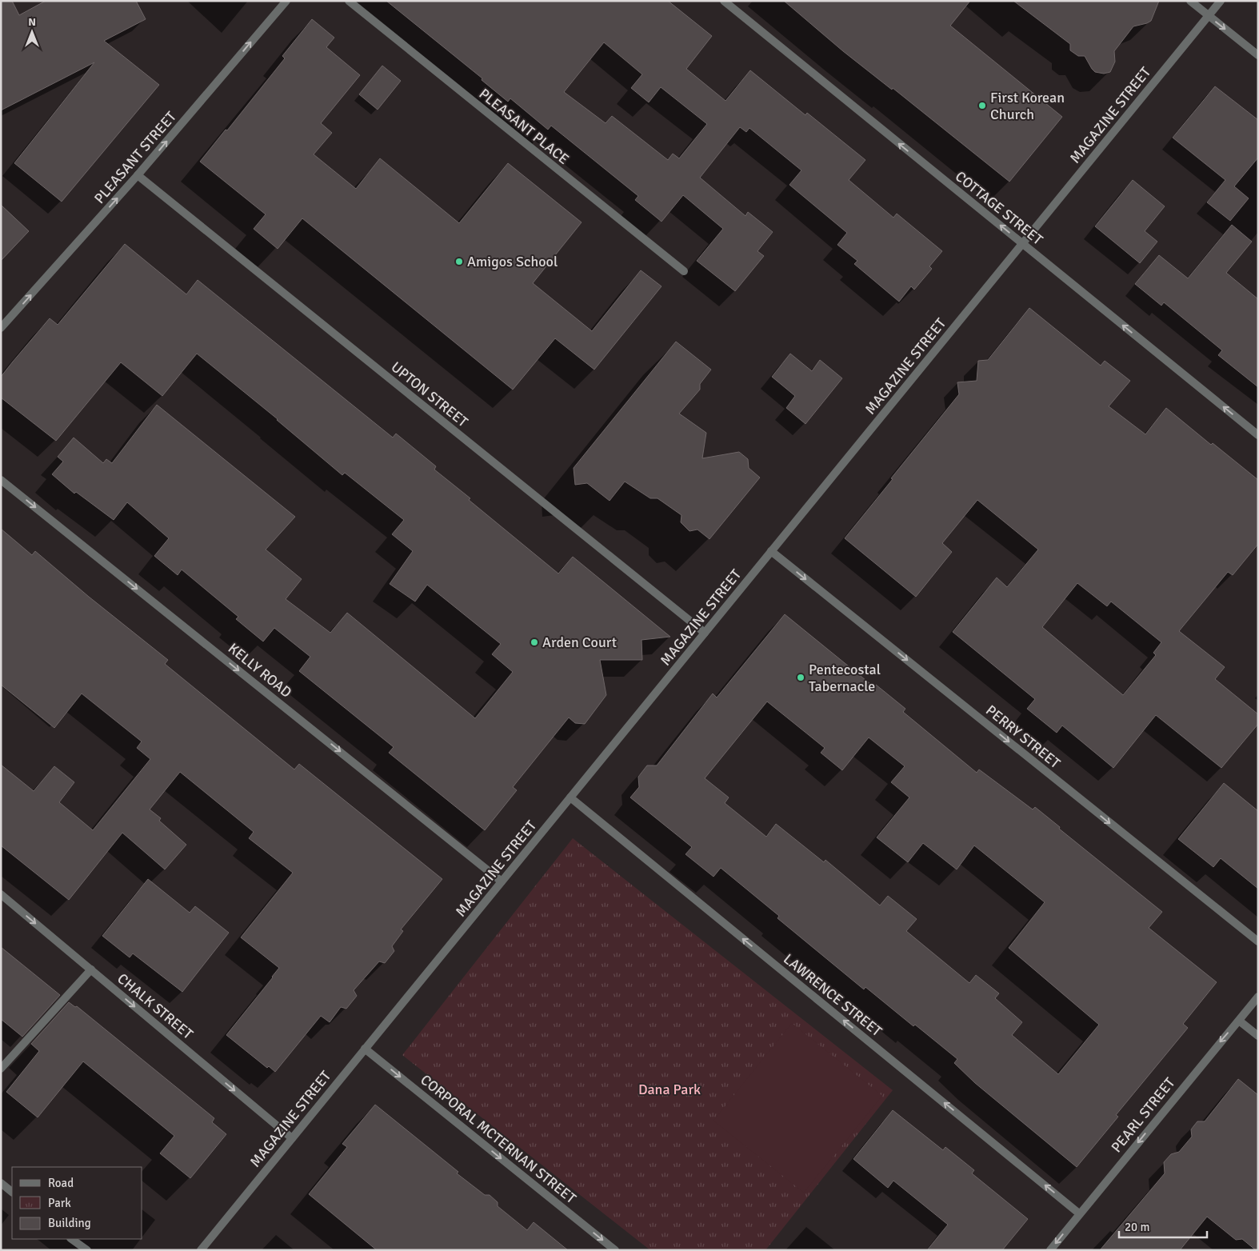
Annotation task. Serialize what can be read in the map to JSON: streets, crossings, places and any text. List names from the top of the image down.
{
  "streets": {
    "street": [
      "MAGAZINE STREET",
      "PLEASANT PLACE",
      "PLEASANT STREET",
      "COTTAGE STREET",
      "UPTON STREET",
      "KELLY ROAD",
      "PERRY STREET",
      "LAWRENCE STREET",
      "CHALK STREET",
      "PEARL STREET",
      "CORPORAL MCTERNAN STREET"
    ]
  },
  "crossings": [
    ["MAGAZINE STREET", "COTTAGE STREET"],
    ["MAGAZINE STREET", "UPTON STREET"],
    ["MAGAZINE STREET", "KELLY ROAD"],
    ["MAGAZINE STREET", "PERRY STREET"],
    ["MAGAZINE STREET", "LAWRENCE STREET"],
    ["MAGAZINE STREET", "CHALK STREET"],
    ["MAGAZINE STREET", "CORPORAL MCTERNAN STREET"],
    ["PLEASANT STREET", "UPTON STREET"],
    ["LAWRENCE STREET", "PEARL STREET"]
  ],
  "one_way": [
    "PLEASANT STREET",
    "COTTAGE STREET",
    "KELLY ROAD",
    "PERRY STREET",
    "LAWRENCE STREET",
    "CHALK STREET",
    "PEARL STREET",
    "CORPORAL MCTERNAN STREET"
  ],
  "parks": ["Dana Park"],
  "places": [
    "First Korean Church",
    "Amigos School",
    "Arden Court",
    "Pentecostal Tabernacle"
  ],
  "legend": ["Road", "Park", "Building"],
  "scale_bar": "20 m",
  "north": "top"
}
